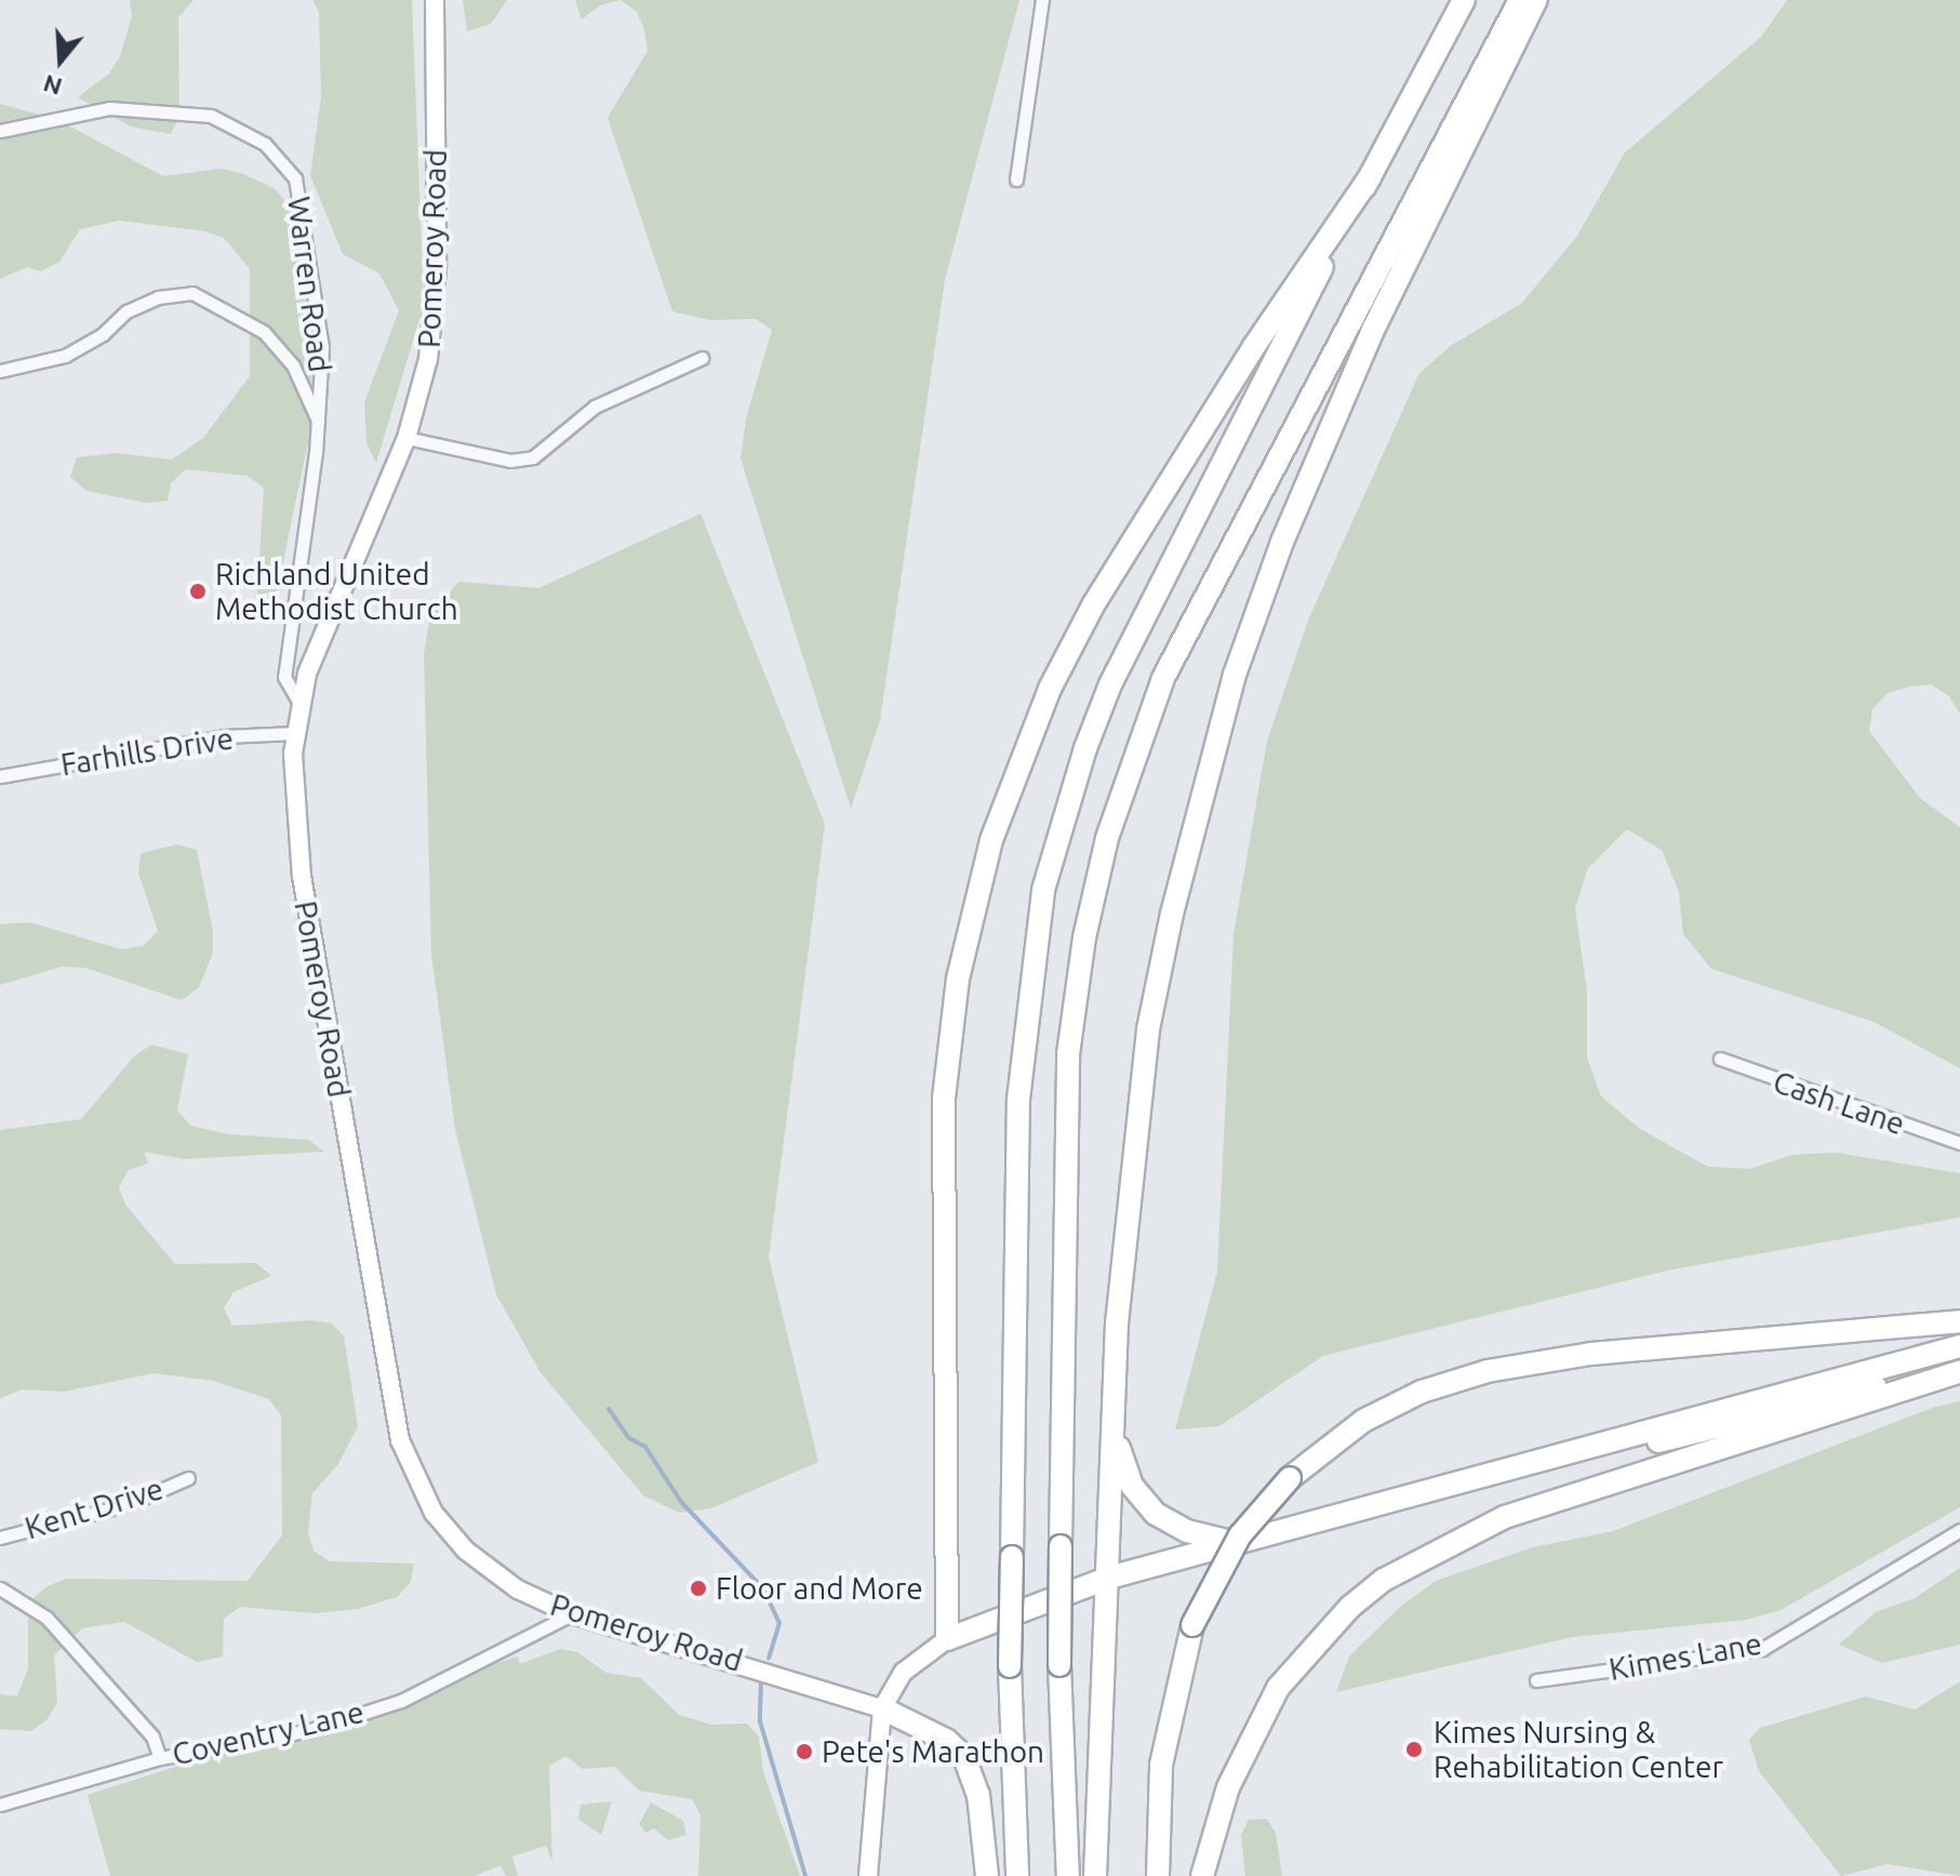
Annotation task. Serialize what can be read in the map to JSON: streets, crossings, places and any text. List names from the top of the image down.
{
  "streets": {
    "street": [
      "Pomeroy Road",
      "Warren Road",
      "Farhills Drive",
      "Cash Lane",
      "Kent Drive",
      "Kimes Lane",
      "Coventry Lane"
    ]
  },
  "crossings": [
    ["Pomeroy Road", "Warren Road"],
    ["Pomeroy Road", "Farhills Drive"],
    ["Pomeroy Road", "Coventry Lane"]
  ],
  "places": [
    "Richland United Methodist Church",
    "Floor and More",
    "Kimes Nursing & Rehabilitation Center",
    "Pete's Marathon"
  ],
  "north": "bottom"
}
